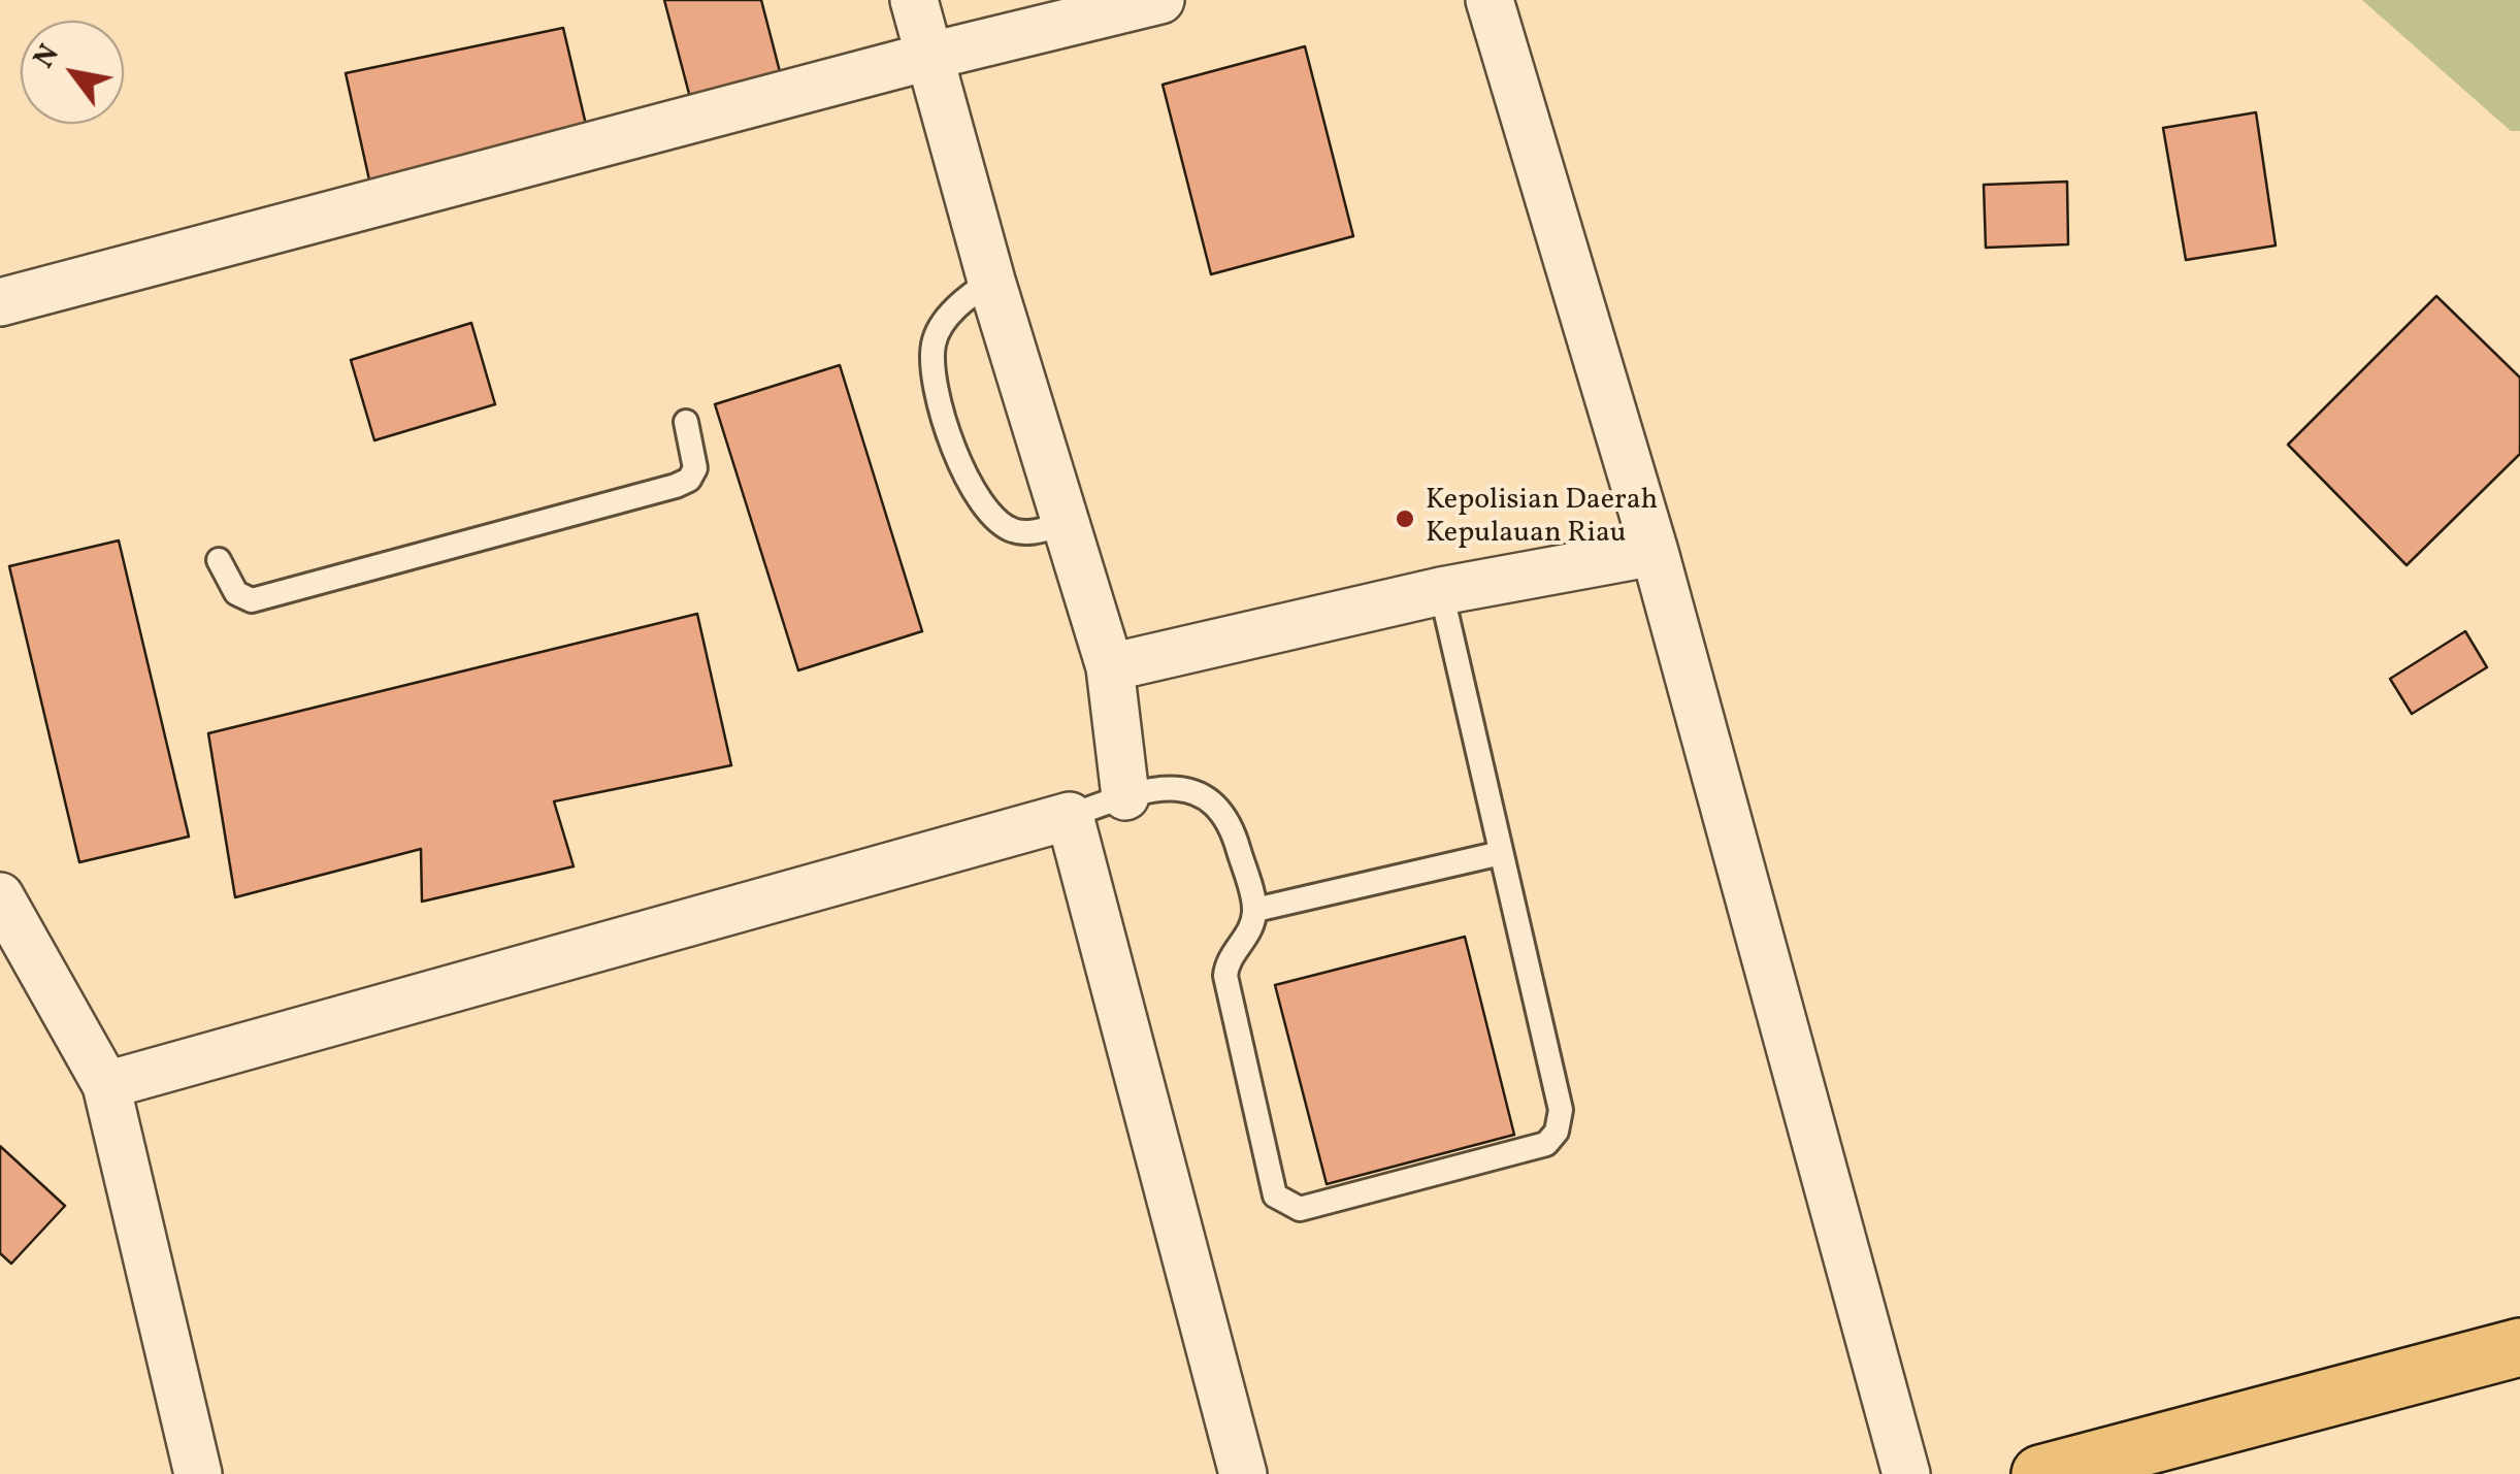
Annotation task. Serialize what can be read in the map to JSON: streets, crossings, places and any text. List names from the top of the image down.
{
  "places": ["Kepolisian Daerah Kepulauan Riau"],
  "north": "top left"
}
